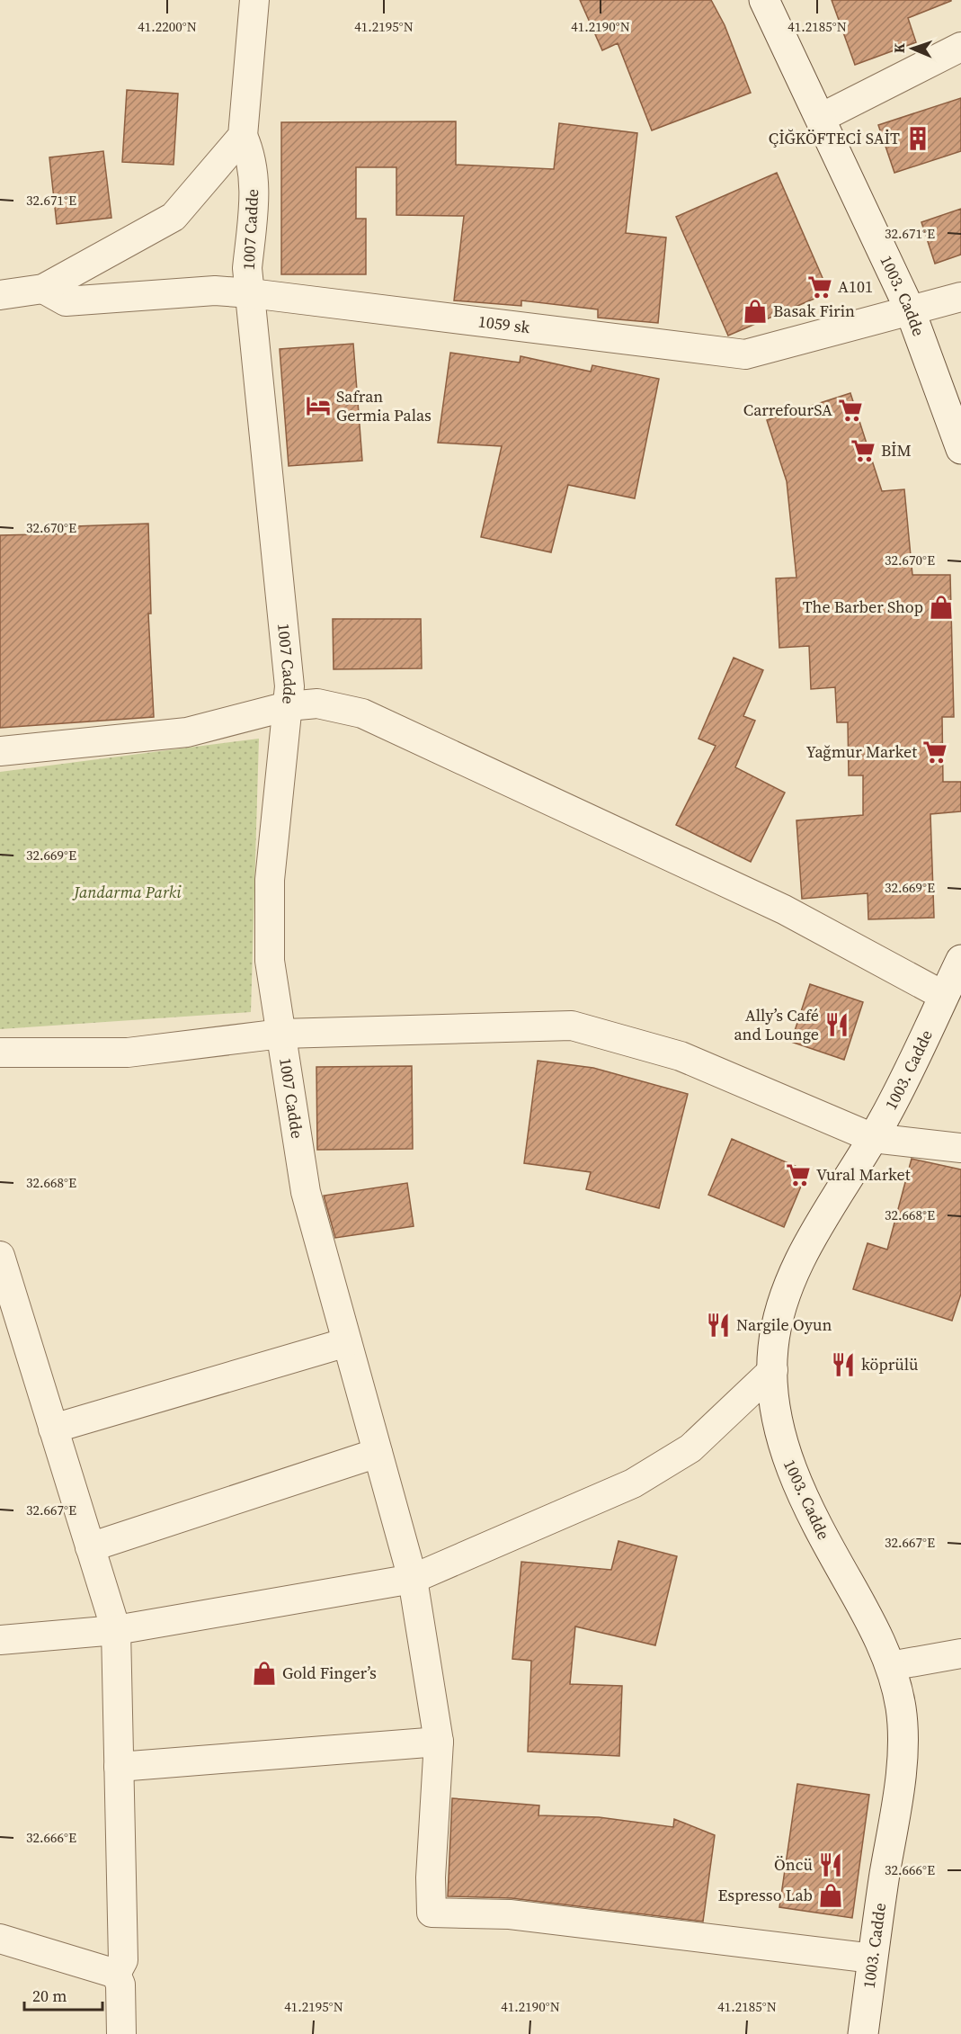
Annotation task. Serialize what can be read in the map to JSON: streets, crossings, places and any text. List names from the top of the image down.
{
  "streets": {
    "main road": ["1003. Cadde"],
    "street": ["1007 Cadde", "1059 sk"]
  },
  "crossings": [
    ["1007 Cadde", "1003. Cadde"],
    ["1007 Cadde", "1059 sk"],
    ["1003. Cadde", "1059 sk"]
  ],
  "parks": ["Jandarma Parki"],
  "places": {
    "building": ["ÇİĞKÖFTECİ SAİT"],
    "supermarket": [
      "A101",
      "CarrefourSA",
      "BİM",
      "Yağmur Market",
      "Vural Market"
    ],
    "shop": [
      "Basak Firin",
      "The Barber Shop",
      "Gold Finger’s",
      "Espresso Lab"
    ],
    "hotel": ["Safran Germia Palas"],
    "restaurant": [
      "Ally’s Café and Lounge",
      "Nargile Oyun",
      "köprülü",
      "Öncü"
    ]
  },
  "scale_bar": "20 m",
  "north": "left",
  "coordinates": [
    "41.2200°N",
    "41.2195°N",
    "41.2190°N",
    "41.2185°N",
    "32.671°E",
    "32.670°E",
    "32.669°E",
    "32.668°E",
    "32.667°E",
    "32.666°E"
  ]
}
